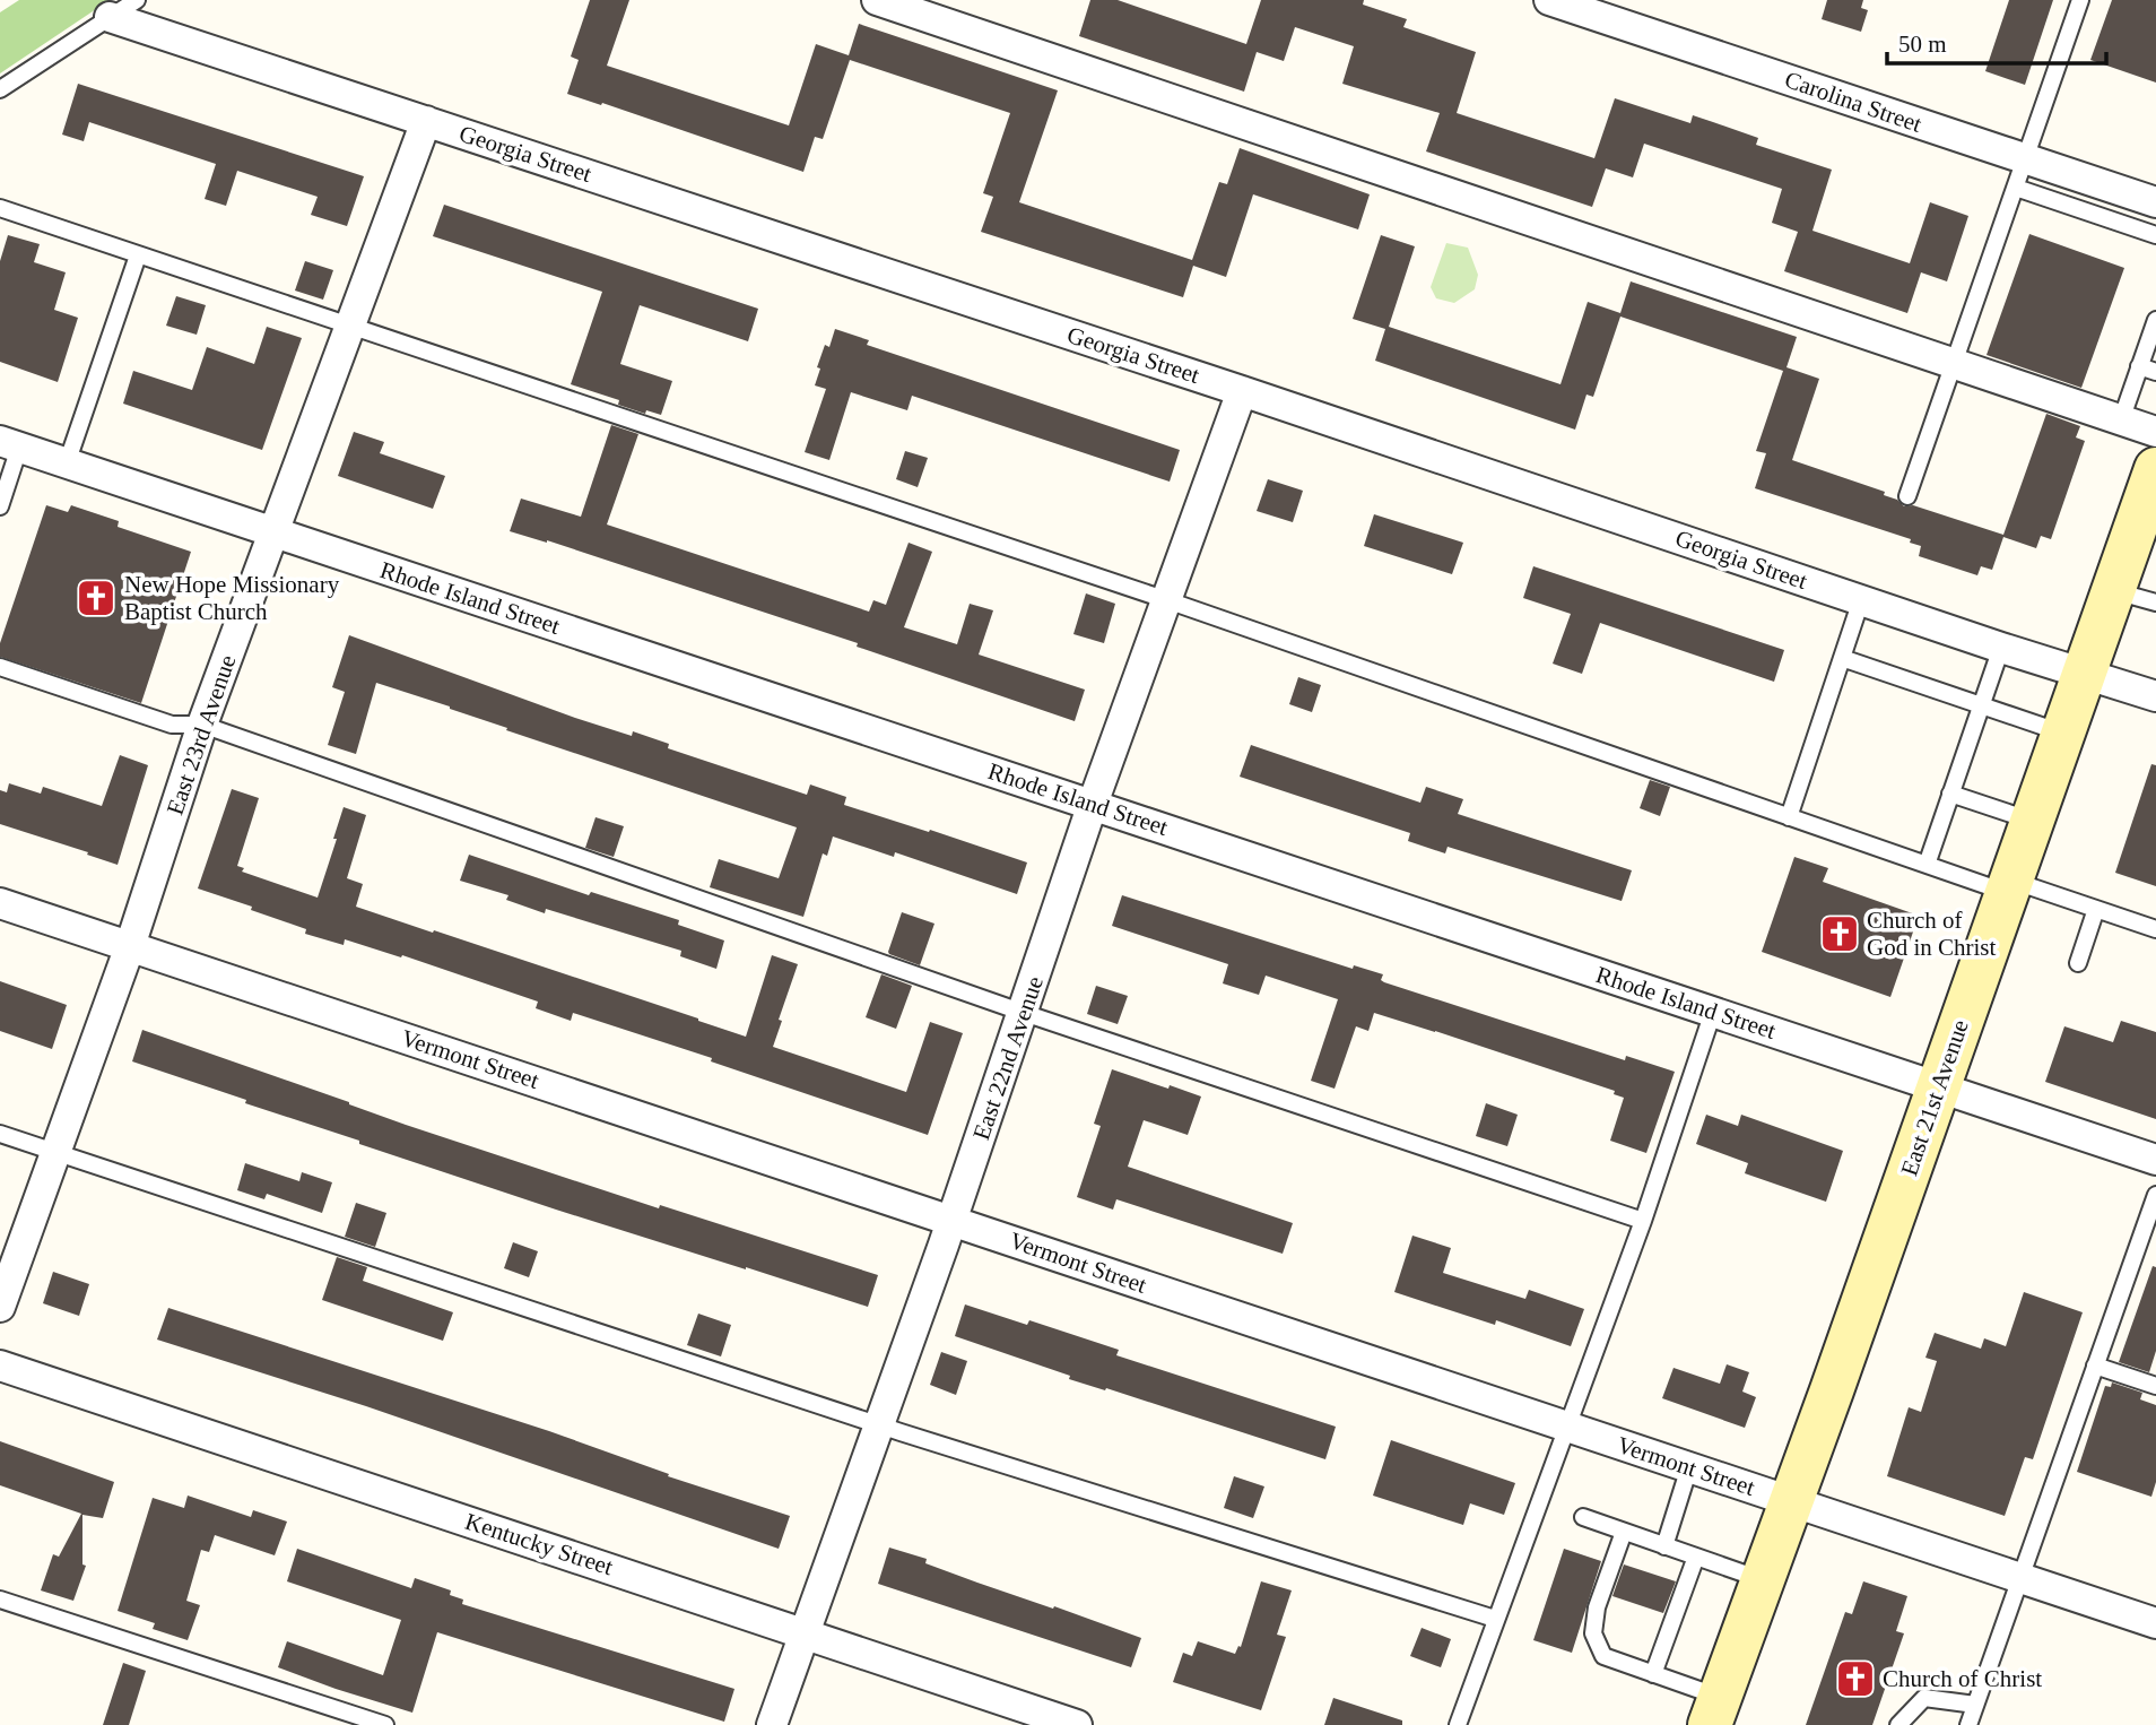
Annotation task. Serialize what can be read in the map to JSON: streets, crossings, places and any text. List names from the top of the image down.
{
  "streets": {
    "street": [
      "Carolina Street",
      "Georgia Street",
      "Rhode Island Street",
      "East 23rd Avenue",
      "East 22nd Avenue",
      "Vermont Street",
      "East 21st Avenue",
      "Kentucky Street"
    ]
  },
  "crossings": [
    ["Georgia Street", "East 23rd Avenue"],
    ["Georgia Street", "East 22nd Avenue"],
    ["Georgia Street", "East 21st Avenue"],
    ["Rhode Island Street", "East 23rd Avenue"],
    ["Rhode Island Street", "East 22nd Avenue"],
    ["Rhode Island Street", "East 21st Avenue"],
    ["East 23rd Avenue", "Vermont Street"],
    ["East 22nd Avenue", "Vermont Street"],
    ["East 22nd Avenue", "Kentucky Street"],
    ["Vermont Street", "East 21st Avenue"]
  ],
  "places": {
    "church": ["New Hope Missionary Baptist Church", "Church of God in Christ", "Church of Christ"]
  },
  "scale_bar": "50 m"
}
